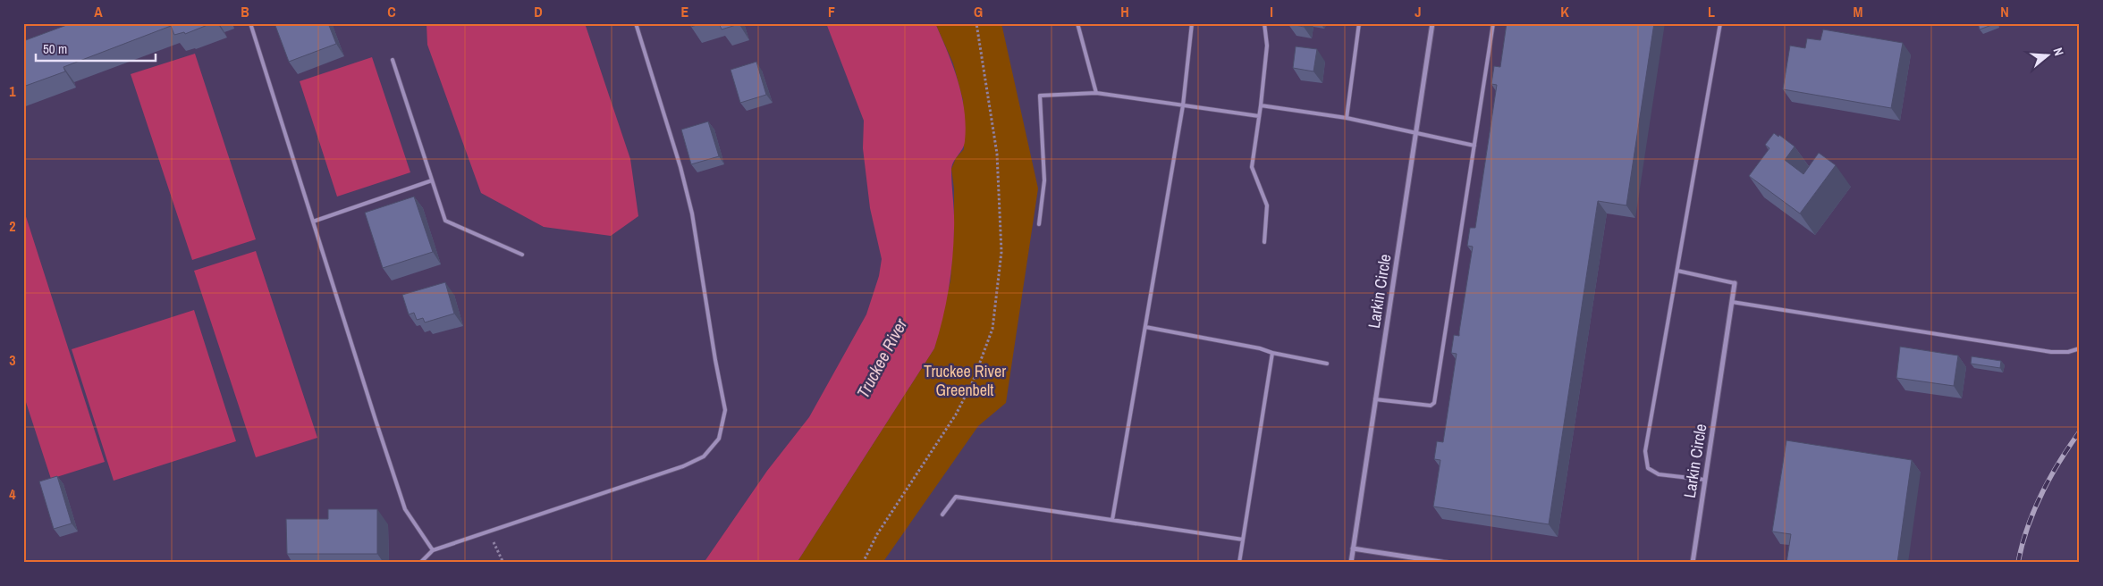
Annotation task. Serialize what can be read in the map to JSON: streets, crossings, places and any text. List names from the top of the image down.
{
  "streets": {
    "street": ["Larkin Circle"]
  },
  "water": ["Truckee River"],
  "parks": ["Truckee River Greenbelt"],
  "scale_bar": "50 m",
  "north": "right",
  "grid": {
    "columns": [
      "A",
      "B",
      "C",
      "D",
      "E",
      "F",
      "G",
      "H",
      "I",
      "J",
      "K",
      "L",
      "M",
      "N"
    ],
    "rows": [
      "1",
      "2",
      "3",
      "4"
    ]
  }
}
